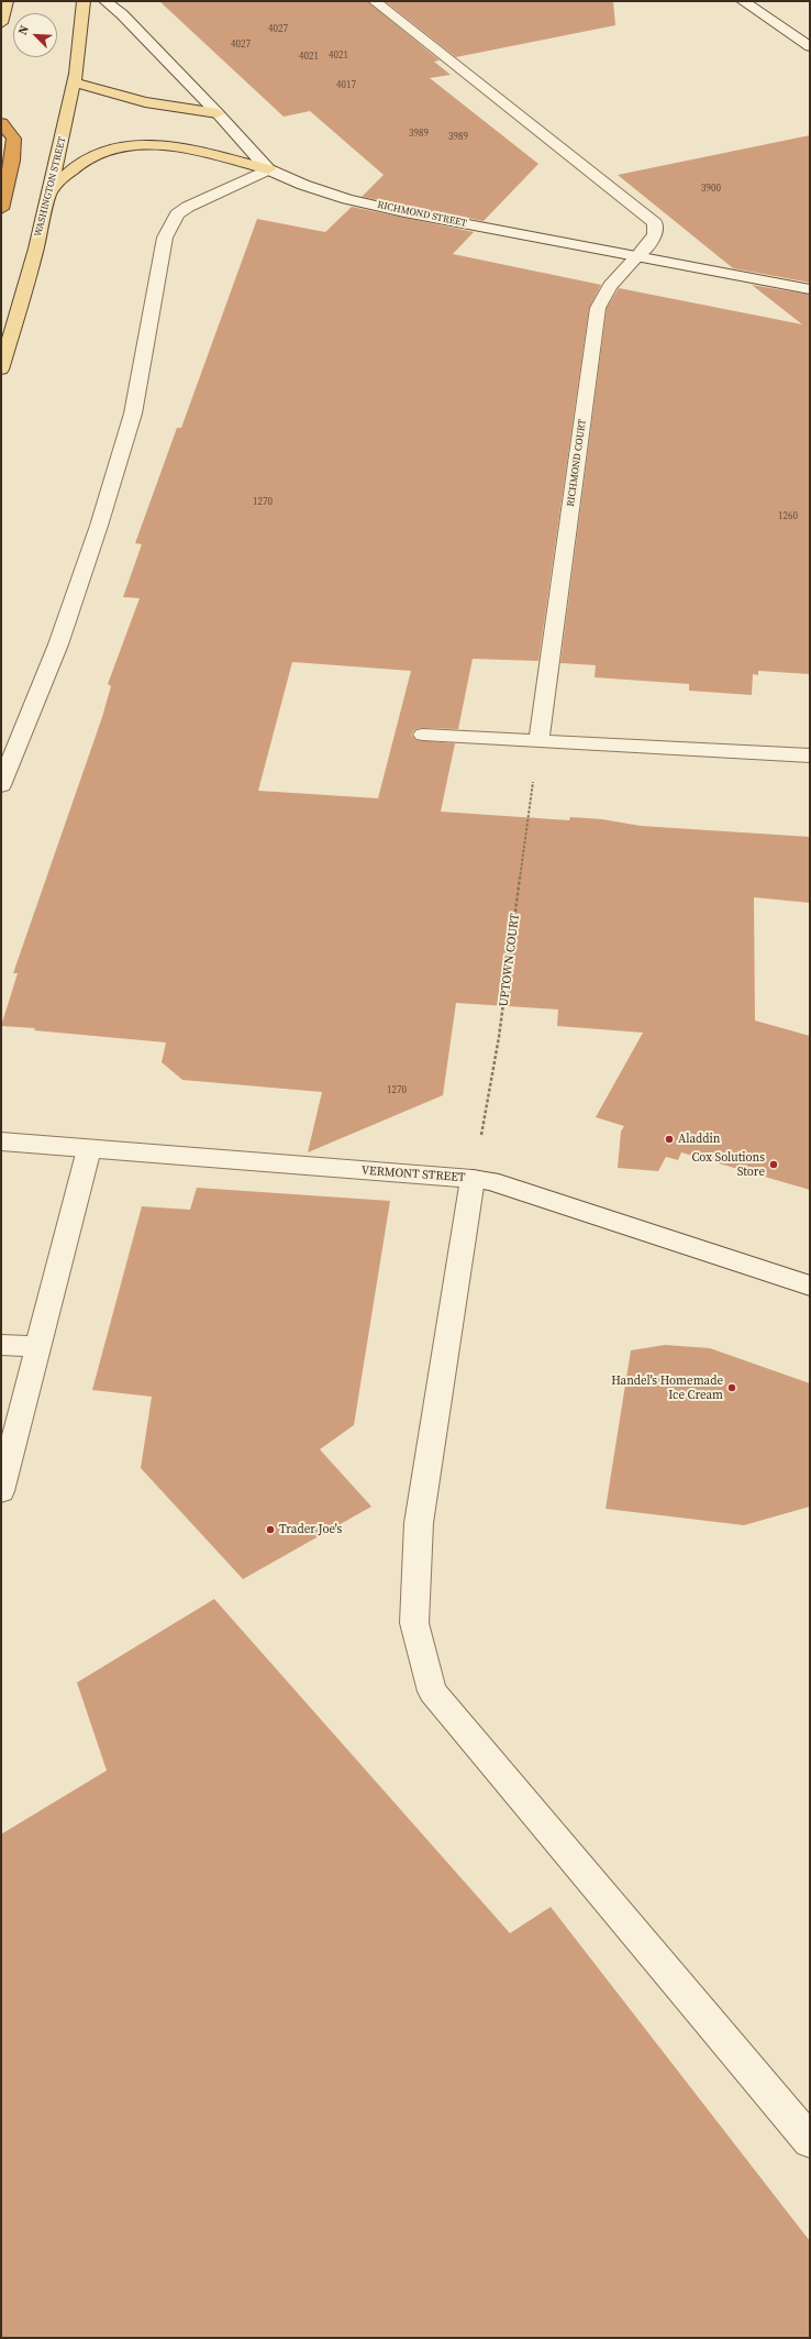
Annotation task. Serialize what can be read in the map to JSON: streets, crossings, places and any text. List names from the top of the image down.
{
  "streets": {
    "main road": ["WASHINGTON STREET"],
    "street": ["RICHMOND STREET", "RICHMOND COURT", "VERMONT STREET"],
    "path": ["UPTOWN COURT"]
  },
  "crossings": [
    ["RICHMOND STREET", "RICHMOND COURT"],
    ["RICHMOND COURT", "UPTOWN COURT"],
    ["UPTOWN COURT", "VERMONT STREET"]
  ],
  "places": [
    "Aladdin",
    "Cox Solutions Store",
    "Handel's Homemade Ice Cream",
    "Trader Joe's"
  ],
  "house_numbers": [
    "4027",
    "4027",
    "4021",
    "4021",
    "4017",
    "3989",
    "3989",
    "3900",
    "1270",
    "1260",
    "1270"
  ],
  "north": "top left"
}
